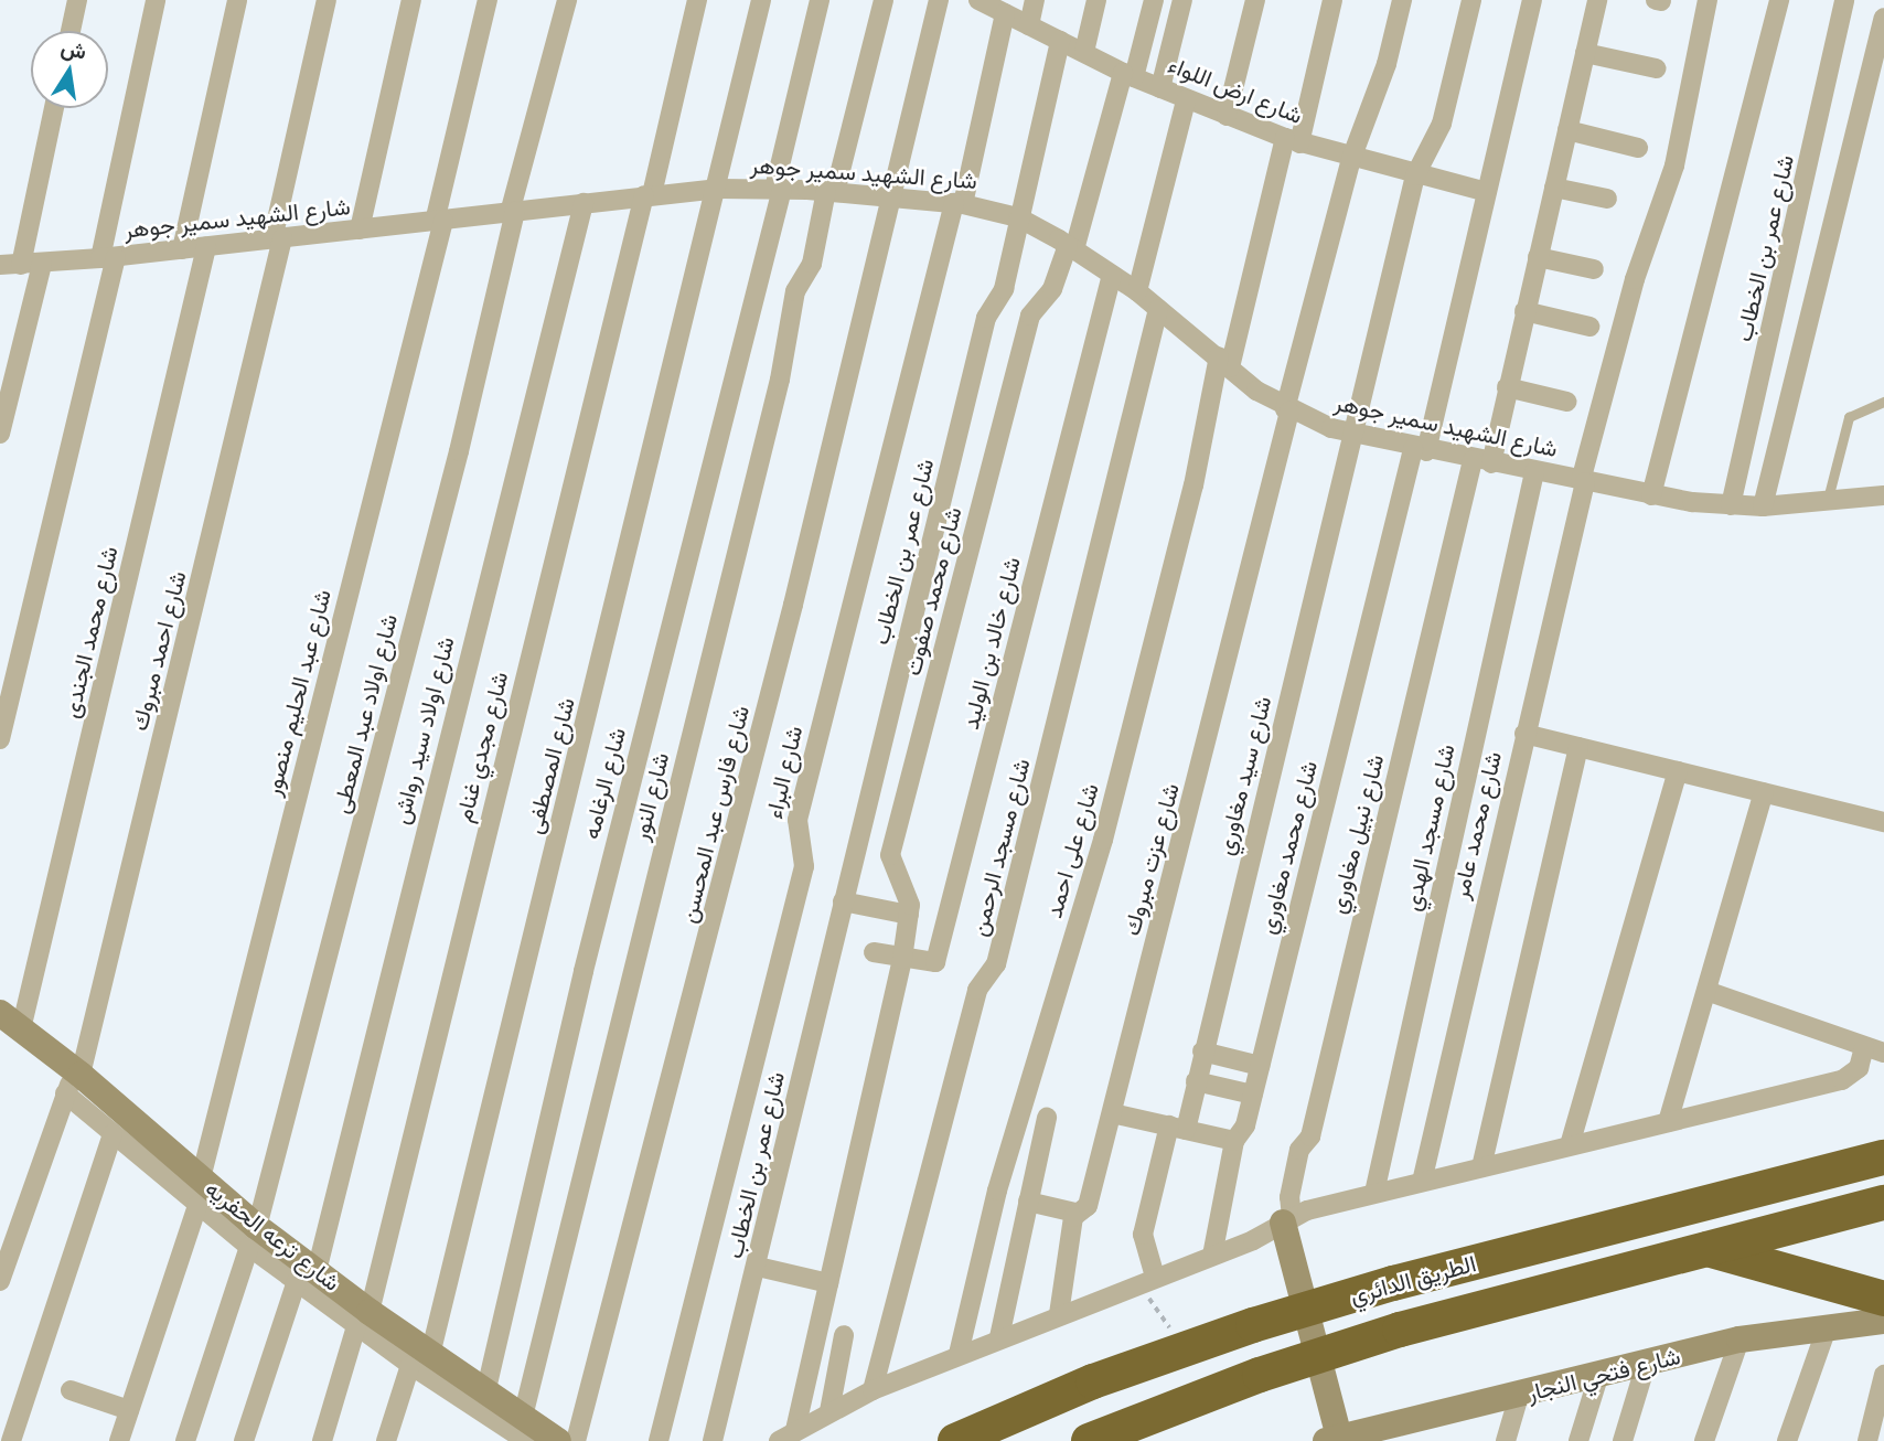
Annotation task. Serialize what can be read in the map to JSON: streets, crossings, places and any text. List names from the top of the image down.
{
  "streets": {
    "highway": ["الطريق الدائري"],
    "street": [
      "شارع ارض اللواء",
      "شارع الشهيد سمير جوهر",
      "شارع عمر بن الخطاب",
      "شارع محمد صفوت",
      "شارع محمد الجندى",
      "شارع خالد بن الوليد",
      "شارع احمد مبروك",
      "شارع عبد الحليم منصور",
      "شارع اولاد عبد المعطى",
      "شارع اولاد سيد رواش",
      "شارع مجدي غنام",
      "شارع المصطفى",
      "شارع البراء",
      "شارع سيد مغاوري",
      "شارع الرغامه",
      "شارع النور",
      "شارع فارس عبد المحسن",
      "شارع محمد عامر",
      "شارع مسجد الهدي",
      "شارع نبيل مغاوري",
      "شارع مسجد الرحمن",
      "شارع محمد مغاوري",
      "شارع على احمد",
      "شارع عزت مبروك",
      "شارع ترعه الحفريه",
      "شارع فتحي النجار"
    ]
  },
  "crossings": [
    ["شارع ارض اللواء", "شارع عمر بن الخطاب"],
    ["شارع ارض اللواء", "شارع محمد صفوت"],
    ["شارع ارض اللواء", "شارع البراء"],
    ["شارع ارض اللواء", "شارع سيد مغاوري"],
    ["شارع ارض اللواء", "شارع محمد مغاوري"],
    ["شارع ارض اللواء", "شارع على احمد"],
    ["شارع ارض اللواء", "شارع عزت مبروك"],
    ["شارع الشهيد سمير جوهر", "شارع عمر بن الخطاب"],
    ["شارع الشهيد سمير جوهر", "شارع محمد صفوت"],
    ["شارع الشهيد سمير جوهر", "شارع محمد الجندى"],
    ["شارع الشهيد سمير جوهر", "شارع خالد بن الوليد"],
    ["شارع الشهيد سمير جوهر", "شارع احمد مبروك"],
    ["شارع الشهيد سمير جوهر", "شارع عبد الحليم منصور"],
    ["شارع الشهيد سمير جوهر", "شارع اولاد عبد المعطى"],
    ["شارع الشهيد سمير جوهر", "شارع اولاد سيد رواش"],
    ["شارع الشهيد سمير جوهر", "شارع مجدي غنام"],
    ["شارع الشهيد سمير جوهر", "شارع المصطفى"],
    ["شارع الشهيد سمير جوهر", "شارع البراء"],
    ["شارع الشهيد سمير جوهر", "شارع سيد مغاوري"],
    ["شارع الشهيد سمير جوهر", "شارع الرغامه"],
    ["شارع الشهيد سمير جوهر", "شارع النور"],
    ["شارع الشهيد سمير جوهر", "شارع فارس عبد المحسن"],
    ["شارع الشهيد سمير جوهر", "شارع محمد عامر"],
    ["شارع الشهيد سمير جوهر", "شارع مسجد الهدي"],
    ["شارع الشهيد سمير جوهر", "شارع نبيل مغاوري"],
    ["شارع الشهيد سمير جوهر", "شارع مسجد الرحمن"],
    ["شارع الشهيد سمير جوهر", "شارع محمد مغاوري"],
    ["شارع الشهيد سمير جوهر", "شارع على احمد"],
    ["شارع الشهيد سمير جوهر", "شارع عزت مبروك"],
    ["شارع محمد صفوت", "شارع خالد بن الوليد"],
    ["شارع محمد الجندى", "شارع ترعه الحفريه"],
    ["شارع احمد مبروك", "شارع ترعه الحفريه"],
    ["شارع عبد الحليم منصور", "شارع ترعه الحفريه"],
    ["شارع اولاد عبد المعطى", "شارع ترعه الحفريه"],
    ["شارع اولاد سيد رواش", "شارع ترعه الحفريه"],
    ["شارع مجدي غنام", "شارع ترعه الحفريه"],
    ["شارع المصطفى", "شارع ترعه الحفريه"],
    ["شارع الرغامه", "شارع ترعه الحفريه"],
    ["شارع النور", "شارع ترعه الحفريه"]
  ],
  "north": "top"
}
